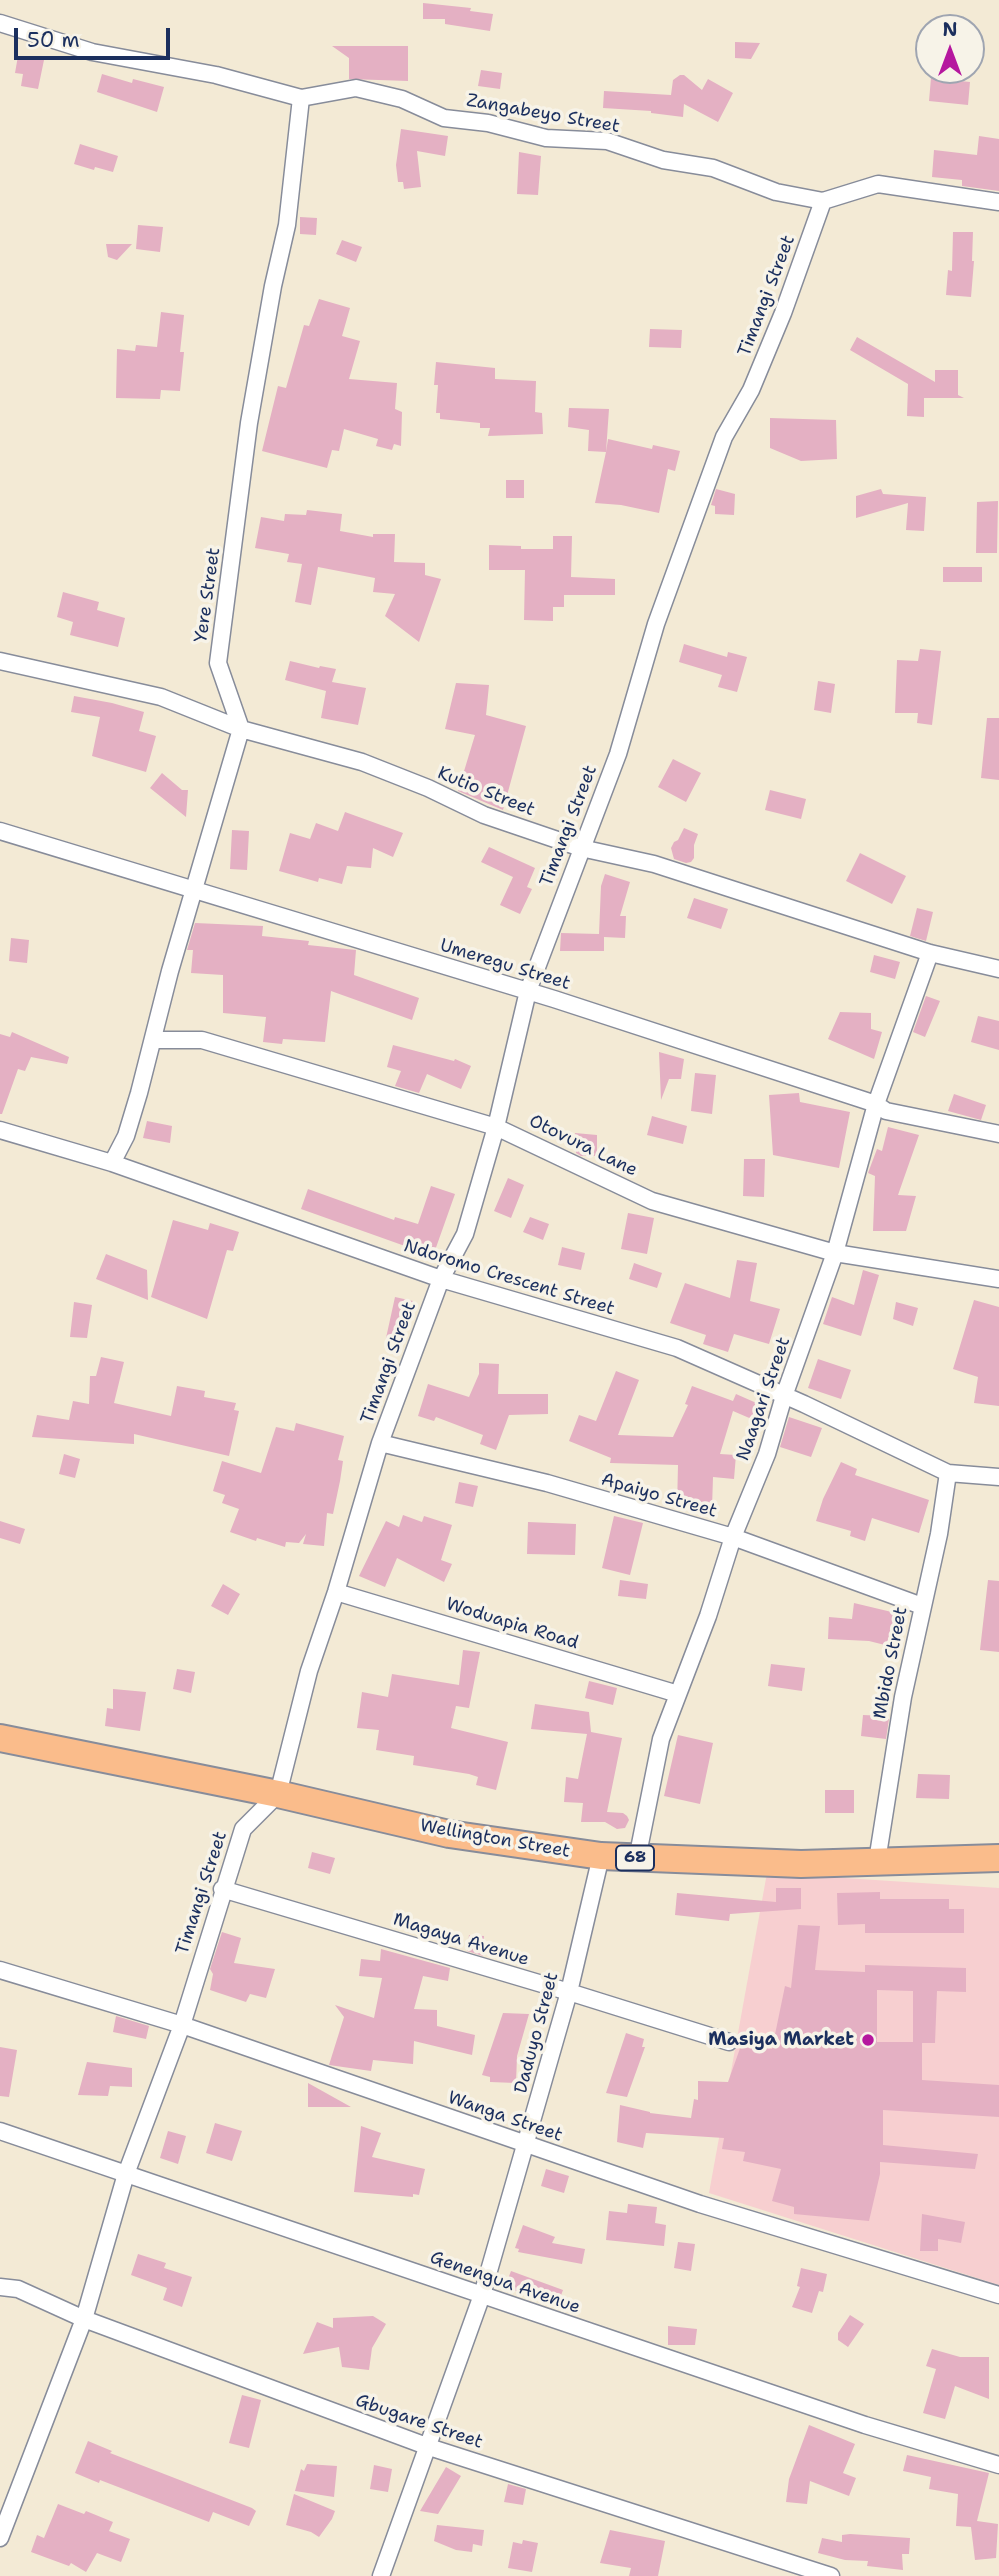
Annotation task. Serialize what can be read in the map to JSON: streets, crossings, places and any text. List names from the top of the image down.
{
  "streets": {
    "main road": ["Wellington Street", "68"],
    "street": [
      "Zangabeyo Street",
      "Timangi Street",
      "Yere Street",
      "Kutio Street",
      "Umeregu Street",
      "Otovura Lane",
      "Ndoromo Crescent Street",
      "Naagari Street",
      "Apaiyo Street",
      "Woduapia Road",
      "Mbido Street",
      "Magaya Avenue",
      "Daduyo Street",
      "Wanga Street",
      "Genengua Avenue",
      "Gbugare Street"
    ]
  },
  "crossings": [
    ["Zangabeyo Street", "Timangi Street"],
    ["Zangabeyo Street", "Yere Street"],
    ["Timangi Street", "Kutio Street"],
    ["Timangi Street", "Umeregu Street"],
    ["Timangi Street", "Otovura Lane"],
    ["Timangi Street", "Ndoromo Crescent Street"],
    ["Timangi Street", "Apaiyo Street"],
    ["Timangi Street", "Woduapia Road"],
    ["Timangi Street", "Wellington Street"],
    ["Timangi Street", "Magaya Avenue"],
    ["Timangi Street", "Wanga Street"],
    ["Timangi Street", "Genengua Avenue"],
    ["Timangi Street", "Gbugare Street"],
    ["Yere Street", "Kutio Street"],
    ["Kutio Street", "Naagari Street"],
    ["Umeregu Street", "Naagari Street"],
    ["Otovura Lane", "Naagari Street"],
    ["Ndoromo Crescent Street", "Naagari Street"],
    ["Ndoromo Crescent Street", "Mbido Street"],
    ["Naagari Street", "Apaiyo Street"],
    ["Naagari Street", "Woduapia Road"],
    ["Naagari Street", "Wellington Street"],
    ["Apaiyo Street", "Mbido Street"],
    ["Mbido Street", "Wellington Street"],
    ["Wellington Street", "Daduyo Street"],
    ["Magaya Avenue", "Daduyo Street"],
    ["Daduyo Street", "Wanga Street"],
    ["Daduyo Street", "Genengua Avenue"],
    ["Daduyo Street", "Gbugare Street"]
  ],
  "places": ["Masiya Market"],
  "scale_bar": "50 m",
  "north": "top"
}
